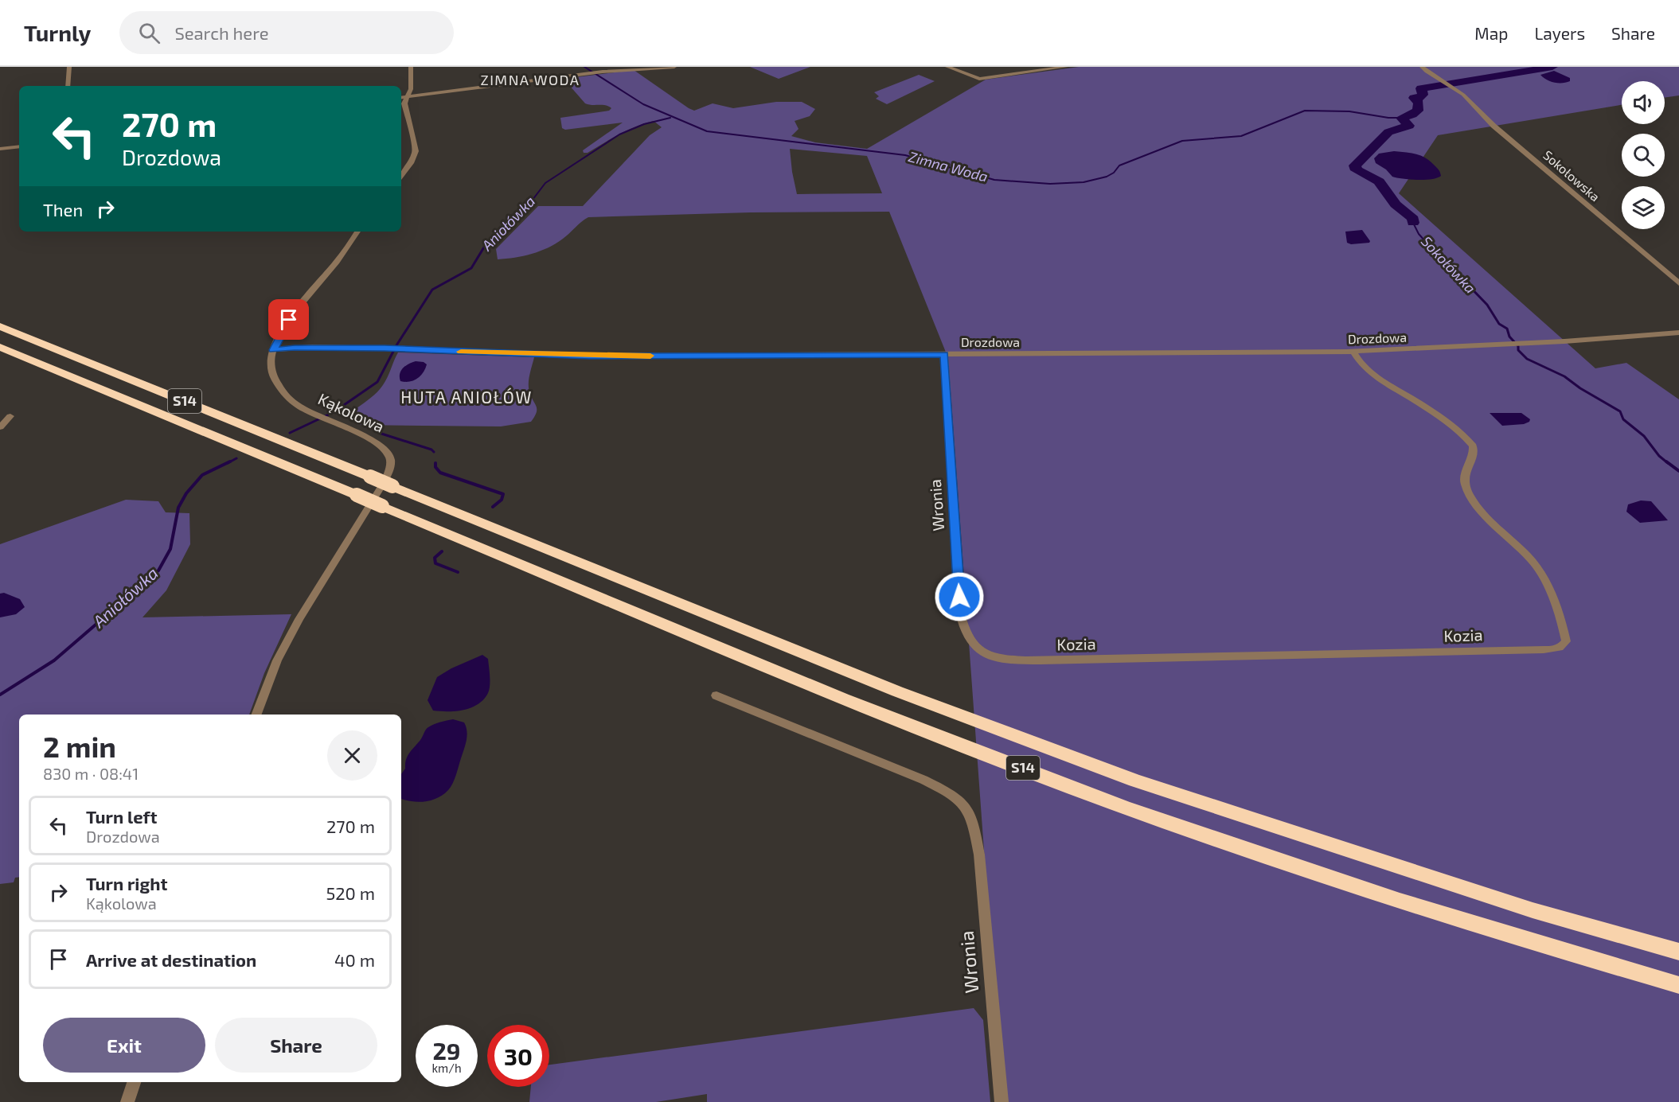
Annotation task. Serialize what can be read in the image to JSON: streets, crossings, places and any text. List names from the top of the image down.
{
  "streets": {
    "highway": ["S14"],
    "street": [
      "Sokołowska",
      "Drozdowa",
      "Kąkolowa",
      "Wronia",
      "Kozia"
    ]
  },
  "crossings": [
    ["Drozdowa", "Kąkolowa"],
    ["Drozdowa", "Wronia"],
    ["Drozdowa", "Kozia"],
    ["Wronia", "Kozia"]
  ],
  "districts": ["ZIMNA WODA", "HUTA ANIOŁÓW"],
  "water": ["Zimna Woda", "Aniołówka", "Sokołówka"],
  "page": {
    "header": "Turnly",
    "search": "Search here",
    "nav": ["Map", "Layers", "Share"],
    "turn": ["270 m", "Drozdowa"],
    "then": "Then",
    "heading": ["2 min", "830 m · 08:41"],
    "list": [
      {
        "name": "Turn left",
        "note": "Drozdowa",
        "value": "270 m"
      },
      {
        "name": "Turn right",
        "note": "Kąkolowa",
        "value": "520 m"
      },
      {
        "name": "Arrive at destination",
        "value": "40 m"
      }
    ],
    "buttons": ["Exit", "Share"],
    "speed": "29 km/h",
    "limit": "30"
  }
}
